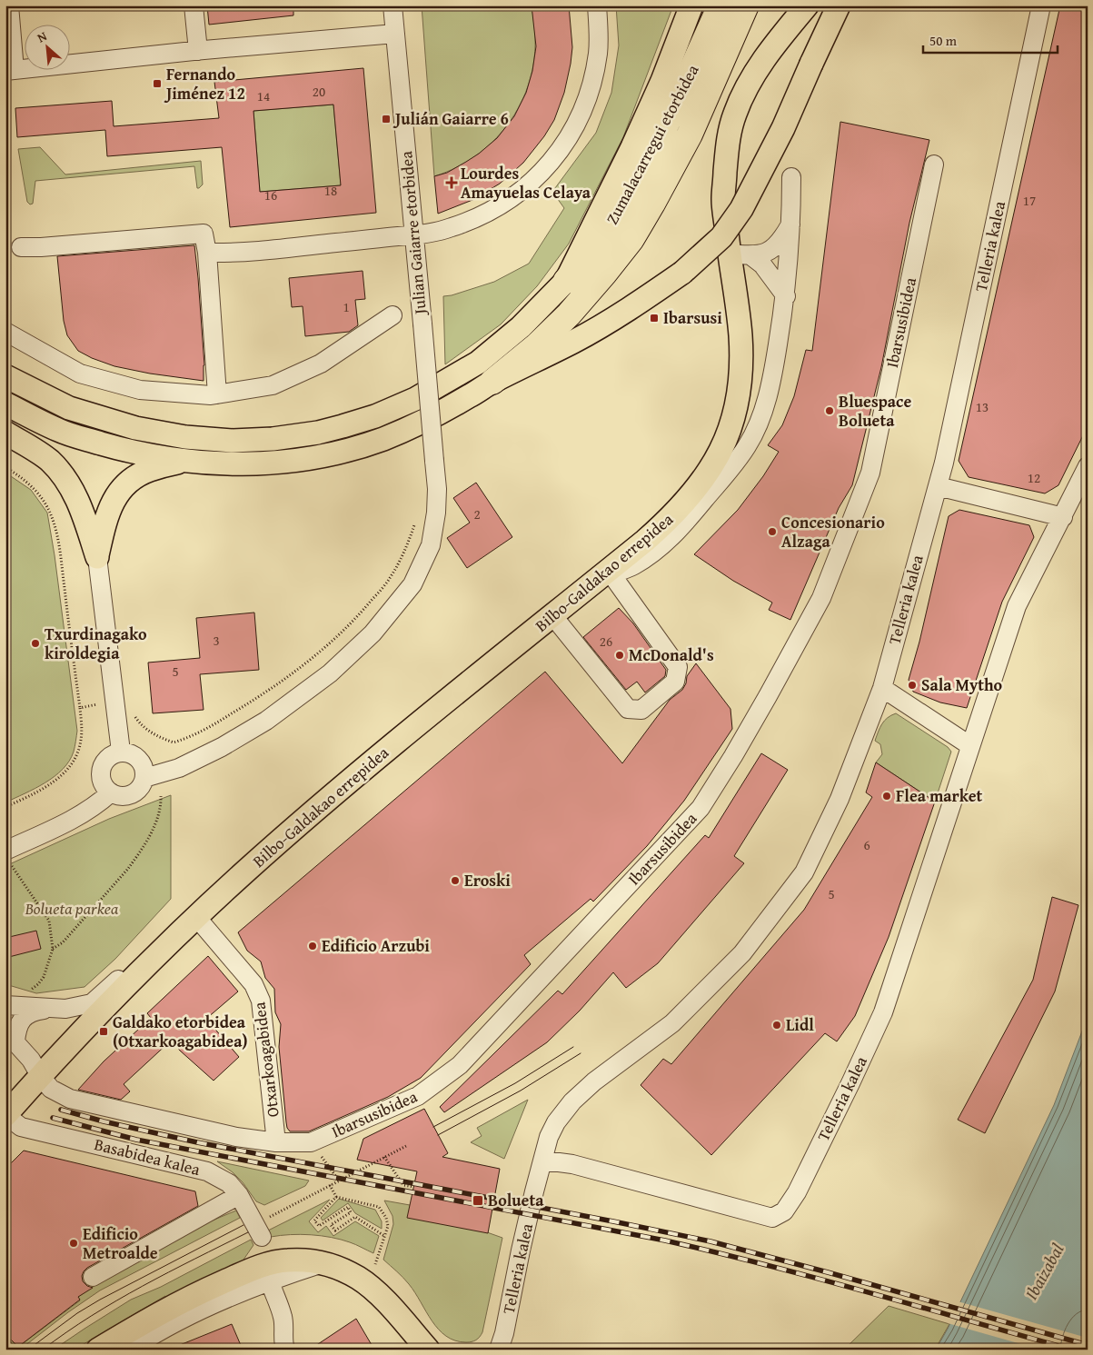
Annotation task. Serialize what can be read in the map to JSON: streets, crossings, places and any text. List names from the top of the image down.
{
  "streets": {
    "highway": ["Zumalacarregui etorbidea"],
    "main road": ["Bilbo-Galdakao errepidea"],
    "street": [
      "Julian Gaiarre etorbidea",
      "Telleria kalea",
      "Ibarsusibidea",
      "Otxarkoagabidea",
      "Basabidea kalea"
    ]
  },
  "crossings": [
    ["Ibarsusibidea", "Bilbo-Galdakao errepidea"],
    ["Ibarsusibidea", "Otxarkoagabidea"],
    ["Bilbo-Galdakao errepidea", "Otxarkoagabidea"],
    ["Bilbo-Galdakao errepidea", "Basabidea kalea"]
  ],
  "water": ["Ibaizabal"],
  "parks": ["Bolueta parkea"],
  "places": {
    "transit": [
      "Fernando Jiménez 12",
      "Julián Gaiarre 6",
      "Ibarsusi",
      "Galdako etorbidea (Otxarkoagabidea)",
      "Bolueta"
    ],
    "health": ["Lourdes Amayuelas Celaya"],
    "other": [
      "Bluespace Bolueta",
      "Concesionario Alzaga",
      "Txurdinagako kiroldegia",
      "McDonald's",
      "Sala Mytho",
      "Flea market",
      "Eroski",
      "Edificio Arzubi",
      "Lidl",
      "Edificio Metroalde"
    ]
  },
  "house_numbers": [
    "20",
    "14",
    "18",
    "16",
    "17",
    "1",
    "13",
    "12",
    "2",
    "3",
    "26",
    "5",
    "6",
    "5"
  ],
  "scale_bar": "50 m",
  "north": "top left"
}
